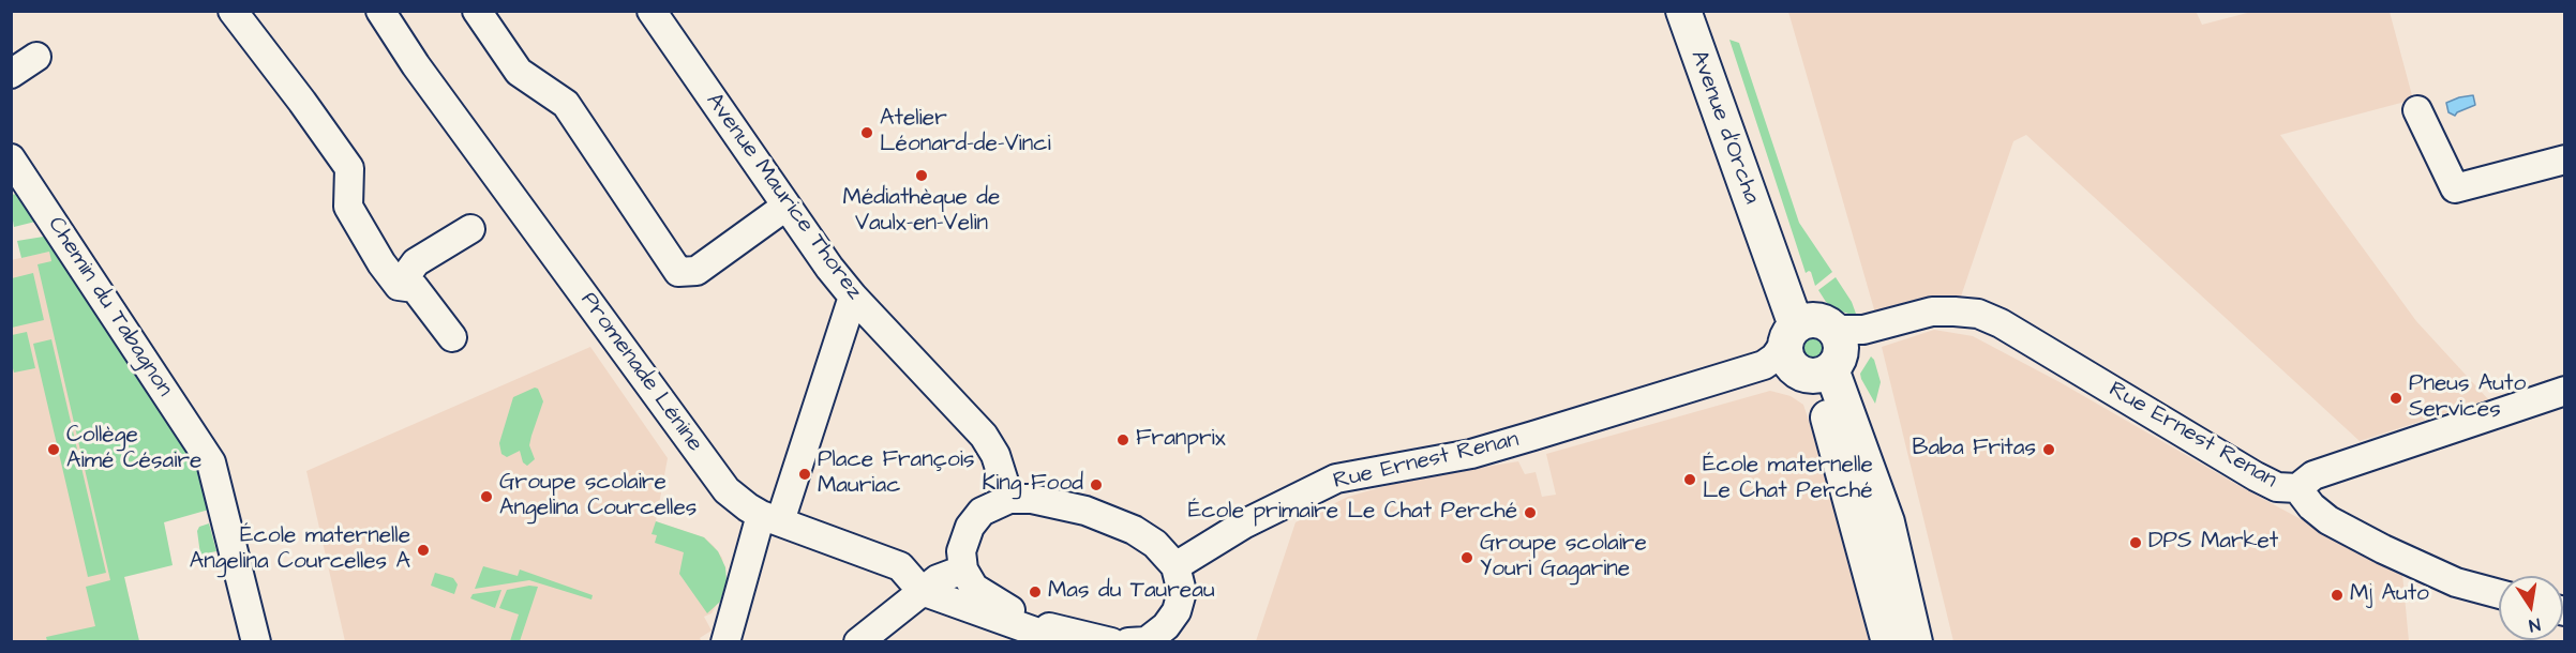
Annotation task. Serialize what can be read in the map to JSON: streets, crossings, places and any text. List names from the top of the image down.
{
  "streets": {
    "main road": ["Avenue d'Orcha"],
    "street": [
      "Avenue Maurice Thorez",
      "Chemin du Tabagnon",
      "Promenade Lénine",
      "Rue Ernest Renan"
    ]
  },
  "crossings": [
    ["Avenue d'Orcha", "Rue Ernest Renan"]
  ],
  "places": [
    "Atelier Léonard-de-Vinci",
    "Médiathèque de Vaulx-en-Velin",
    "Pneus Auto Services",
    "Franprix",
    "Collège Aimé Césaire",
    "Baba Fritas",
    "Place François Mauriac",
    "École maternelle Le Chat Perché",
    "King Food",
    "Groupe scolaire Angelina Courcelles",
    "École primaire Le Chat Perché",
    "DPS Market",
    "École maternelle Angelina Courcelles A",
    "Groupe scolaire Youri Gagarine",
    "Mas du Taureau",
    "Mj Auto"
  ],
  "north": "bottom"
}
